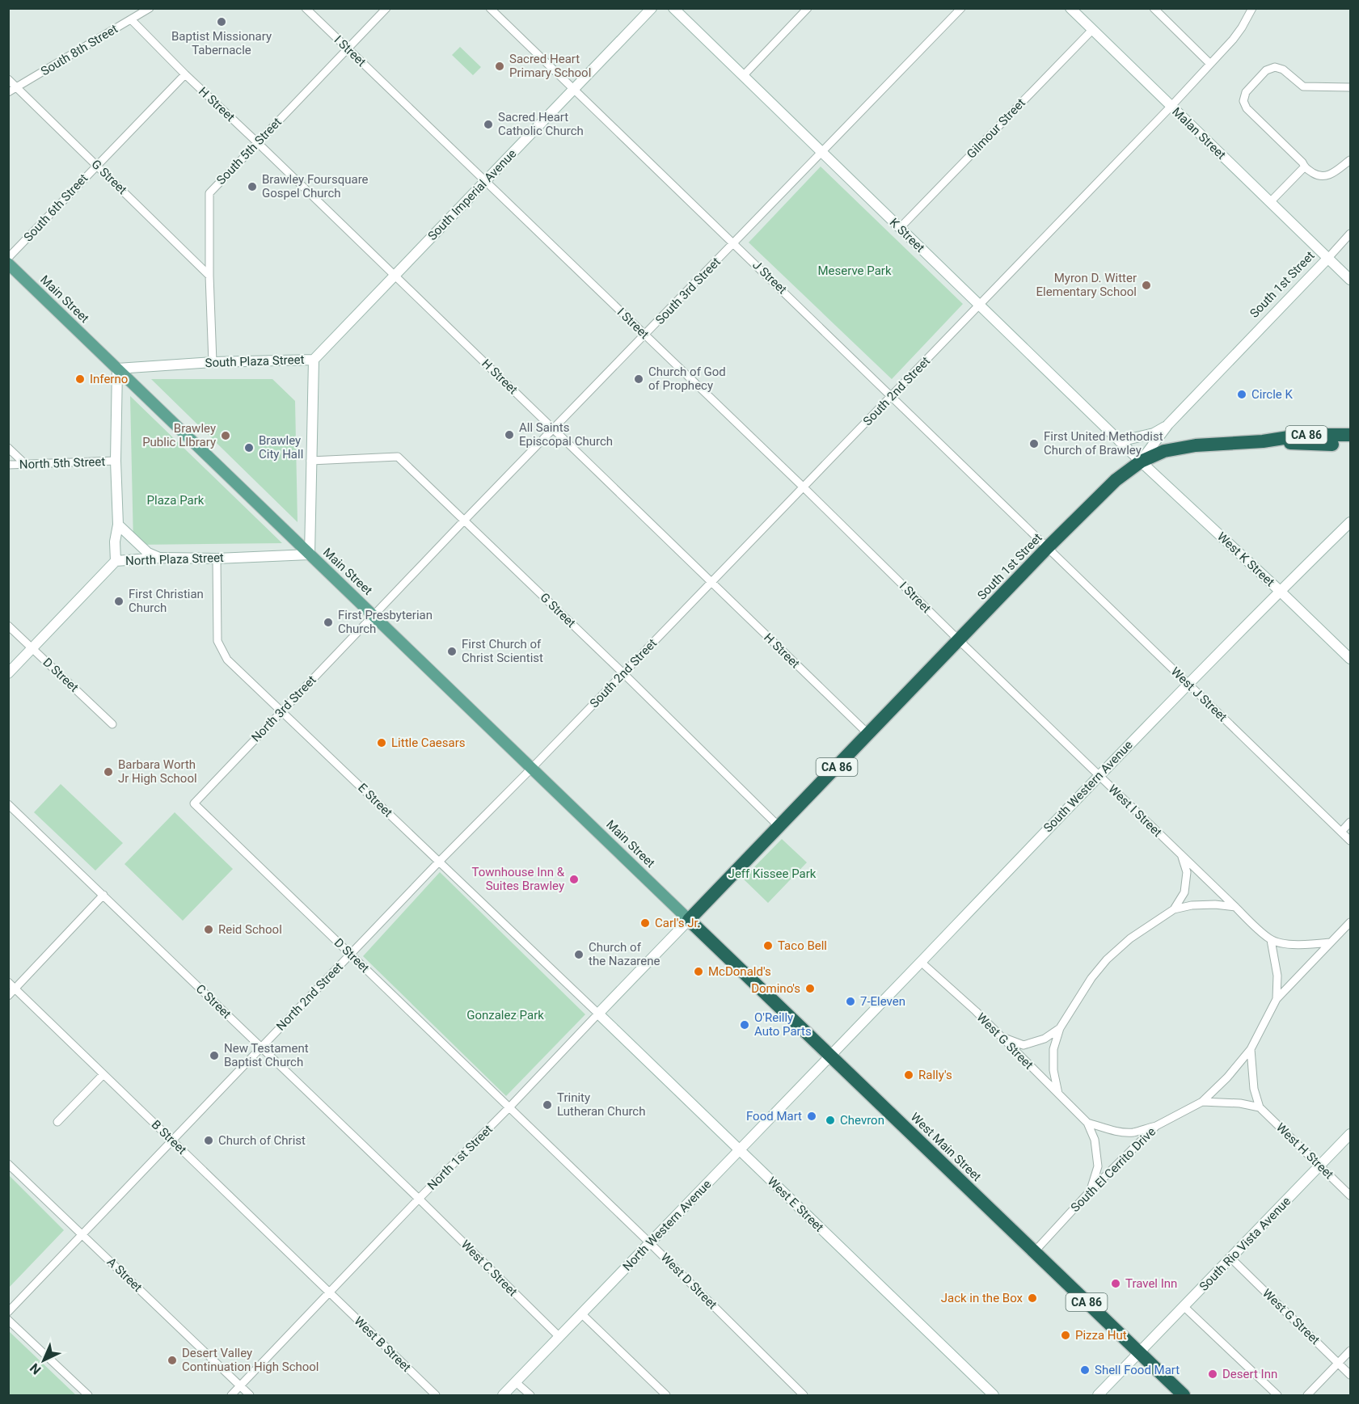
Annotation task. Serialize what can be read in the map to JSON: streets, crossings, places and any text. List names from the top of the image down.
{
  "streets": {
    "highway": ["South 1st Street", "CA 86", "West Main Street"],
    "main road": ["Main Street"],
    "street": [
      "South 8th Street",
      "I Street",
      "H Street",
      "Gilmour Street",
      "Malan Street",
      "South 5th Street",
      "G Street",
      "South Imperial Avenue",
      "South 6th Street",
      "K Street",
      "J Street",
      "South 3rd Street",
      "South Plaza Street",
      "South 2nd Street",
      "North 5th Street",
      "North Plaza Street",
      "West K Street",
      "D Street",
      "West J Street",
      "North 3rd Street",
      "South Western Avenue",
      "E Street",
      "West I Street",
      "North 2nd Street",
      "C Street",
      "West G Street",
      "B Street",
      "West H Street",
      "North 1st Street",
      "South El Cerrito Drive",
      "West E Street",
      "North Western Avenue",
      "South Rio Vista Avenue",
      "West C Street",
      "A Street",
      "West D Street",
      "West B Street"
    ]
  },
  "crossings": [
    ["South 8th Street", "H Street"],
    ["South 8th Street", "G Street"],
    ["I Street", "South 5th Street"],
    ["I Street", "South Imperial Avenue"],
    ["I Street", "South 1st Street"],
    ["I Street", "South 3rd Street"],
    ["I Street", "South 2nd Street"],
    ["I Street", "West I Street"],
    ["H Street", "South 5th Street"],
    ["H Street", "South Imperial Avenue"],
    ["H Street", "South 6th Street"],
    ["H Street", "South 1st Street"],
    ["H Street", "South 3rd Street"],
    ["H Street", "South 2nd Street"],
    ["Gilmour Street", "Malan Street"],
    ["Gilmour Street", "K Street"],
    ["Malan Street", "South 1st Street"],
    ["Malan Street", "South 2nd Street"],
    ["South 5th Street", "G Street"],
    ["South 5th Street", "South Plaza Street"],
    ["G Street", "South 6th Street"],
    ["G Street", "South 1st Street"],
    ["G Street", "South 3rd Street"],
    ["G Street", "South Plaza Street"],
    ["G Street", "South 2nd Street"],
    ["South Imperial Avenue", "J Street"],
    ["South Imperial Avenue", "South Plaza Street"],
    ["K Street", "South 1st Street"],
    ["K Street", "South 3rd Street"],
    ["K Street", "South 2nd Street"],
    ["K Street", "CA 86"],
    ["K Street", "West K Street"],
    ["J Street", "South 1st Street"],
    ["J Street", "South 3rd Street"],
    ["J Street", "South 2nd Street"],
    ["J Street", "West J Street"],
    ["South 1st Street", "Main Street"],
    ["South 1st Street", "CA 86"],
    ["South 1st Street", "West K Street"],
    ["South 1st Street", "West J Street"],
    ["South 1st Street", "West I Street"],
    ["South 1st Street", "West Main Street"],
    ["South 1st Street", "North 1st Street"],
    ["South 3rd Street", "Main Street"],
    ["South 3rd Street", "North 3rd Street"],
    ["Main Street", "South Plaza Street"],
    ["Main Street", "South 2nd Street"],
    ["Main Street", "North Plaza Street"],
    ["Main Street", "North 3rd Street"],
    ["Main Street", "North 2nd Street"],
    ["Main Street", "West Main Street"],
    ["Main Street", "North 1st Street"],
    ["South Plaza Street", "North Plaza Street"],
    ["South 2nd Street", "North 2nd Street"],
    ["CA 86", "West K Street"],
    ["North 5th Street", "North Plaza Street"],
    ["North Plaza Street", "E Street"],
    ["West K Street", "South Western Avenue"],
    ["D Street", "North 3rd Street"],
    ["D Street", "North 2nd Street"],
    ["D Street", "North 1st Street"],
    ["D Street", "West D Street"],
    ["West J Street", "South Western Avenue"],
    ["North 3rd Street", "E Street"],
    ["South Western Avenue", "West I Street"],
    ["South Western Avenue", "West G Street"],
    ["South Western Avenue", "West Main Street"],
    ["South Western Avenue", "North Western Avenue"],
    ["E Street", "North 2nd Street"],
    ["E Street", "North 1st Street"],
    ["E Street", "West E Street"],
    ["North 2nd Street", "C Street"],
    ["North 2nd Street", "B Street"],
    ["North 2nd Street", "A Street"],
    ["C Street", "North 1st Street"],
    ["C Street", "West C Street"],
    ["West G Street", "South El Cerrito Drive"],
    ["West G Street", "South Rio Vista Avenue"],
    ["B Street", "North 1st Street"],
    ["B Street", "West B Street"],
    ["West Main Street", "North 1st Street"],
    ["West Main Street", "South El Cerrito Drive"],
    ["West Main Street", "North Western Avenue"],
    ["West Main Street", "South Rio Vista Avenue"],
    ["West H Street", "South Rio Vista Avenue"],
    ["North 1st Street", "West E Street"],
    ["North 1st Street", "West C Street"],
    ["North 1st Street", "A Street"],
    ["North 1st Street", "West D Street"],
    ["North 1st Street", "West B Street"],
    ["West E Street", "North Western Avenue"],
    ["North Western Avenue", "West C Street"],
    ["North Western Avenue", "West D Street"]
  ],
  "parks": [
    "Meserve Park",
    "Plaza Park",
    "Jeff Kissee Park",
    "Gonzalez Park"
  ],
  "places": [
    "Baptist Missionary Tabernacle",
    "Sacred Heart Primary School",
    "Sacred Heart Catholic Church",
    "Brawley Foursquare Gospel Church",
    "Myron D. Witter Elementary School",
    "Inferno",
    "Church of God of Prophecy",
    "Circle K",
    "All Saints Episcopal Church",
    "Brawley Public LIbrary",
    "First United Methodist Church of Brawley",
    "Brawley City Hall",
    "First Christian Church",
    "First Presbyterian Church",
    "First Church of Christ Scientist",
    "Little Caesars",
    "Barbara Worth Jr High School",
    "Townhouse Inn & Suites Brawley",
    "Carl's Jr.",
    "Reid School",
    "Taco Bell",
    "Church of the Nazarene",
    "McDonald's",
    "Domino's",
    "7-Eleven",
    "O'Reilly Auto Parts",
    "New Testament Baptist Church",
    "Rally's",
    "Trinity Lutheran Church",
    "Food Mart",
    "Chevron",
    "Church of Christ",
    "Travel Inn",
    "Jack in the Box",
    "Pizza Hut",
    "Desert Valley Continuation High School",
    "Shell Food Mart",
    "Desert Inn"
  ],
  "north": "bottom left"
}
